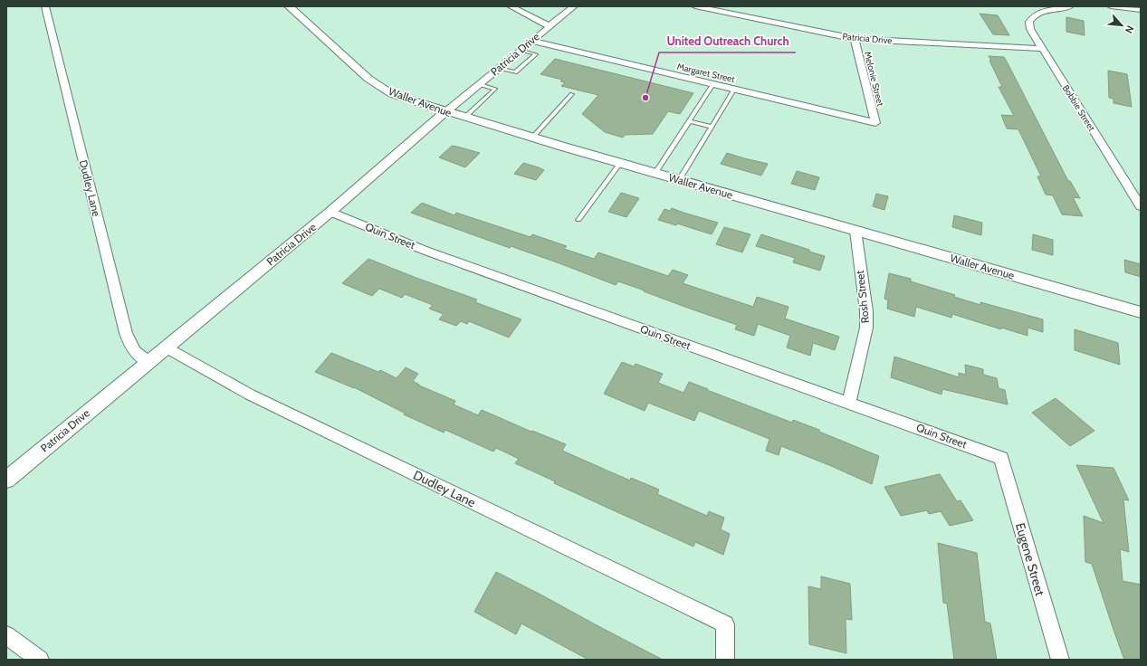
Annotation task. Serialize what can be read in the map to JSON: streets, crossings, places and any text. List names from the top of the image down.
{
  "streets": {
    "street": [
      "Patricia Drive",
      "Margaret Street",
      "Melonie Street",
      "Waller Avenue",
      "Bobbie Street",
      "Dudley Lane",
      "Quin Street",
      "Rosh Street",
      "Eugene Street"
    ]
  },
  "crossings": [
    ["Patricia Drive", "Margaret Street"],
    ["Patricia Drive", "Melonie Street"],
    ["Patricia Drive", "Waller Avenue"],
    ["Patricia Drive", "Bobbie Street"],
    ["Patricia Drive", "Dudley Lane"],
    ["Patricia Drive", "Quin Street"],
    ["Margaret Street", "Melonie Street"],
    ["Waller Avenue", "Rosh Street"],
    ["Quin Street", "Rosh Street"],
    ["Quin Street", "Eugene Street"]
  ],
  "places": ["United Outreach Church"],
  "north": "bottom right"
}
